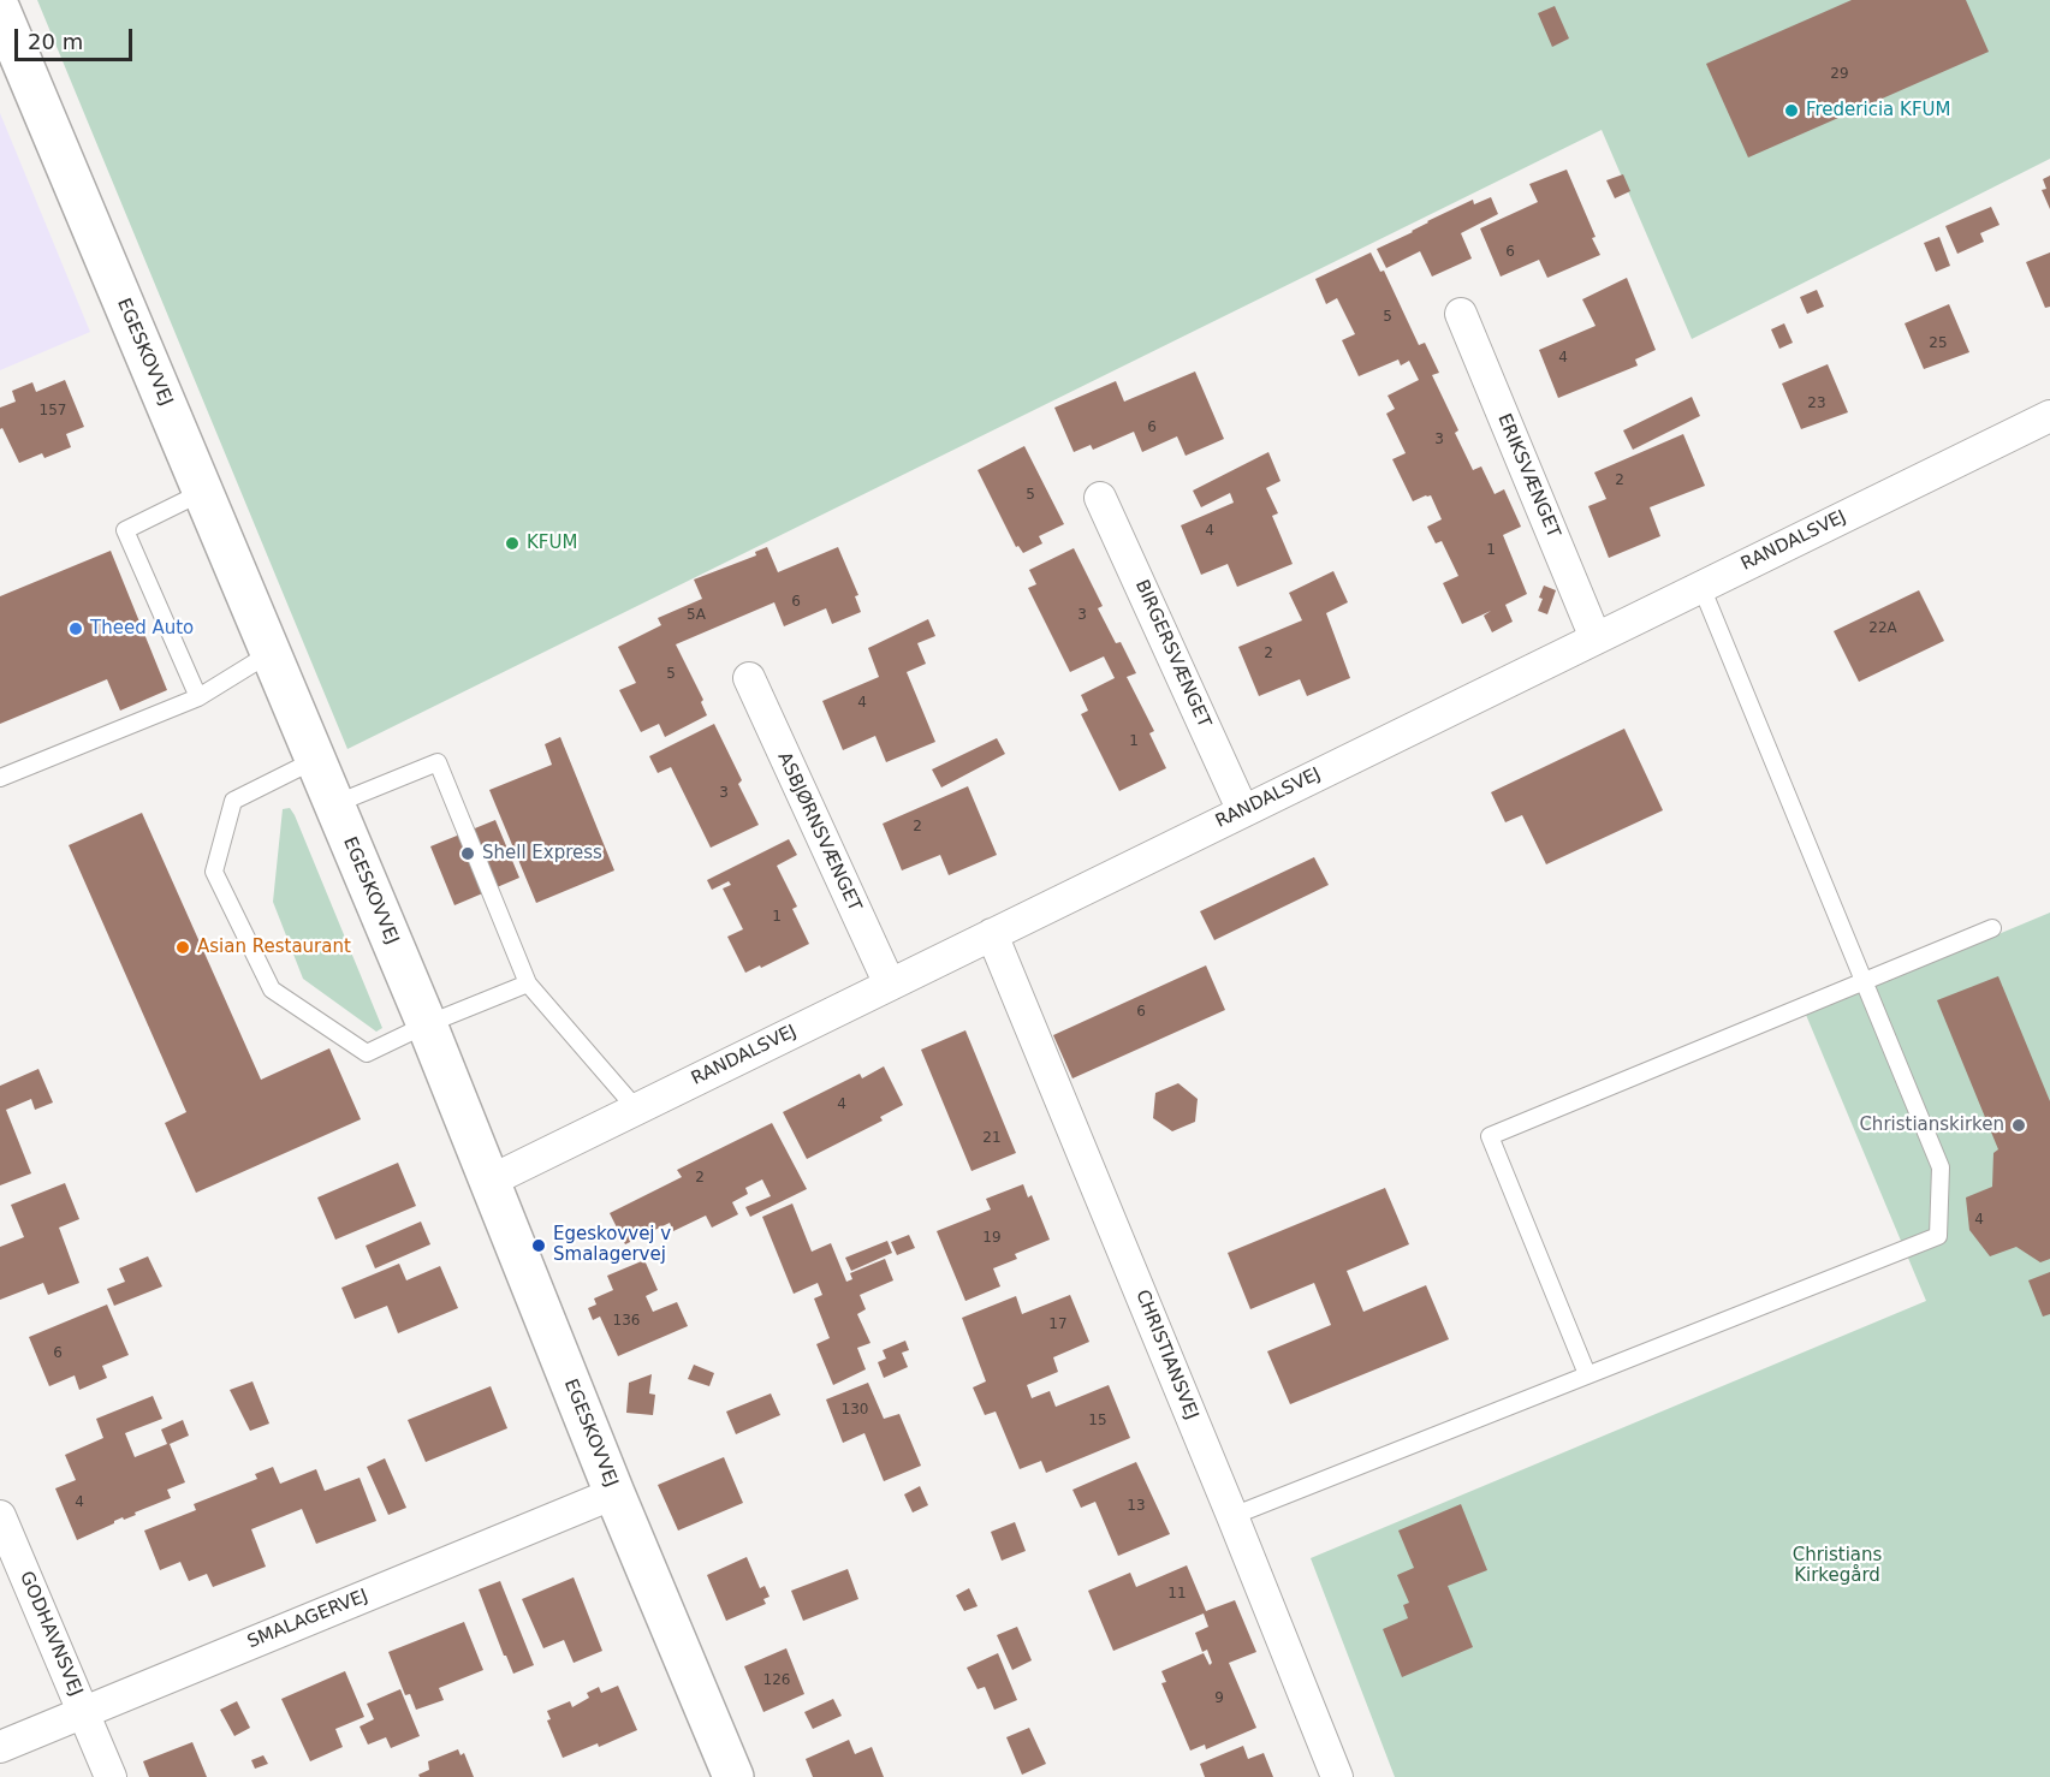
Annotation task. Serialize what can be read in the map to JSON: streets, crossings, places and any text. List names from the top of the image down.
{
  "streets": {
    "street": [
      "EGESKOVVEJ",
      "ERIKSVÆNGET",
      "RANDALSVEJ",
      "BIRGERSVÆNGET",
      "ASBJØRNSVÆNGET",
      "CHRISTIANSVEJ",
      "SMALAGERVEJ",
      "GODHAVNSVEJ"
    ]
  },
  "crossings": [
    ["EGESKOVVEJ", "RANDALSVEJ"],
    ["EGESKOVVEJ", "SMALAGERVEJ"],
    ["ERIKSVÆNGET", "RANDALSVEJ"],
    ["RANDALSVEJ", "BIRGERSVÆNGET"],
    ["RANDALSVEJ", "ASBJØRNSVÆNGET"],
    ["RANDALSVEJ", "CHRISTIANSVEJ"],
    ["SMALAGERVEJ", "GODHAVNSVEJ"]
  ],
  "parks": ["Christians Kirkegård"],
  "places": [
    "Fredericia KFUM",
    "KFUM",
    "Theed Auto",
    "Shell Express",
    "Asian Restaurant",
    "Christianskirken",
    "Egeskovvej v Smalagervej"
  ],
  "house_numbers": [
    "29",
    "6",
    "5",
    "25",
    "4",
    "23",
    "157",
    "6",
    "3",
    "2",
    "5",
    "4",
    "1",
    "6",
    "5A",
    "3",
    "22A",
    "2",
    "5",
    "4",
    "1",
    "3",
    "2",
    "1",
    "6",
    "4",
    "21",
    "2",
    "4",
    "19",
    "136",
    "17",
    "6",
    "130",
    "15",
    "4",
    "13",
    "11",
    "126",
    "9"
  ],
  "scale_bar": "20 m"
}
